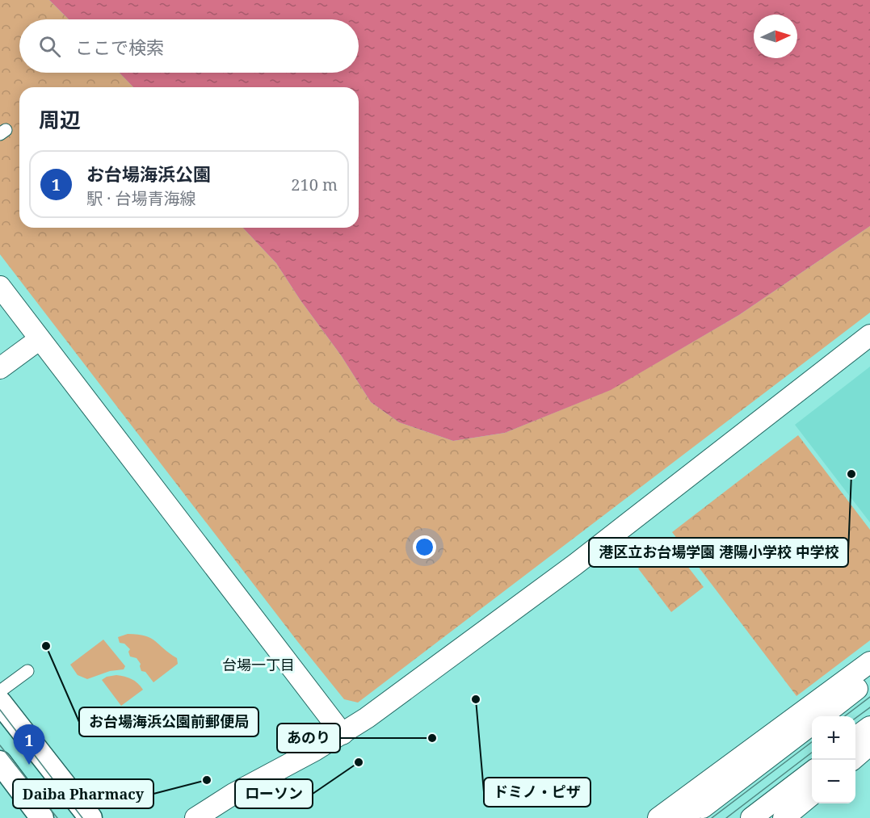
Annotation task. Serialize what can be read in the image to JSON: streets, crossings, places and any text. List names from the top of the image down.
{
  "districts": ["台場一丁目"],
  "places": [
    "港区立お台場学園 港陽小学校 中学校",
    "お台場海浜公園前郵便局",
    "ドミノ・ピザ",
    "あのり",
    "ローソン",
    "Daiba Pharmacy"
  ],
  "north": "right",
  "page": {
    "search": "ここで検索",
    "heading": "周辺",
    "list": [
      {
        "mark": "1",
        "name": "お台場海浜公園",
        "note": "駅 · 台場青海線",
        "value": "210 m"
      }
    ],
    "map_buttons": ["+", "−"],
    "pins": "1"
  }
}
